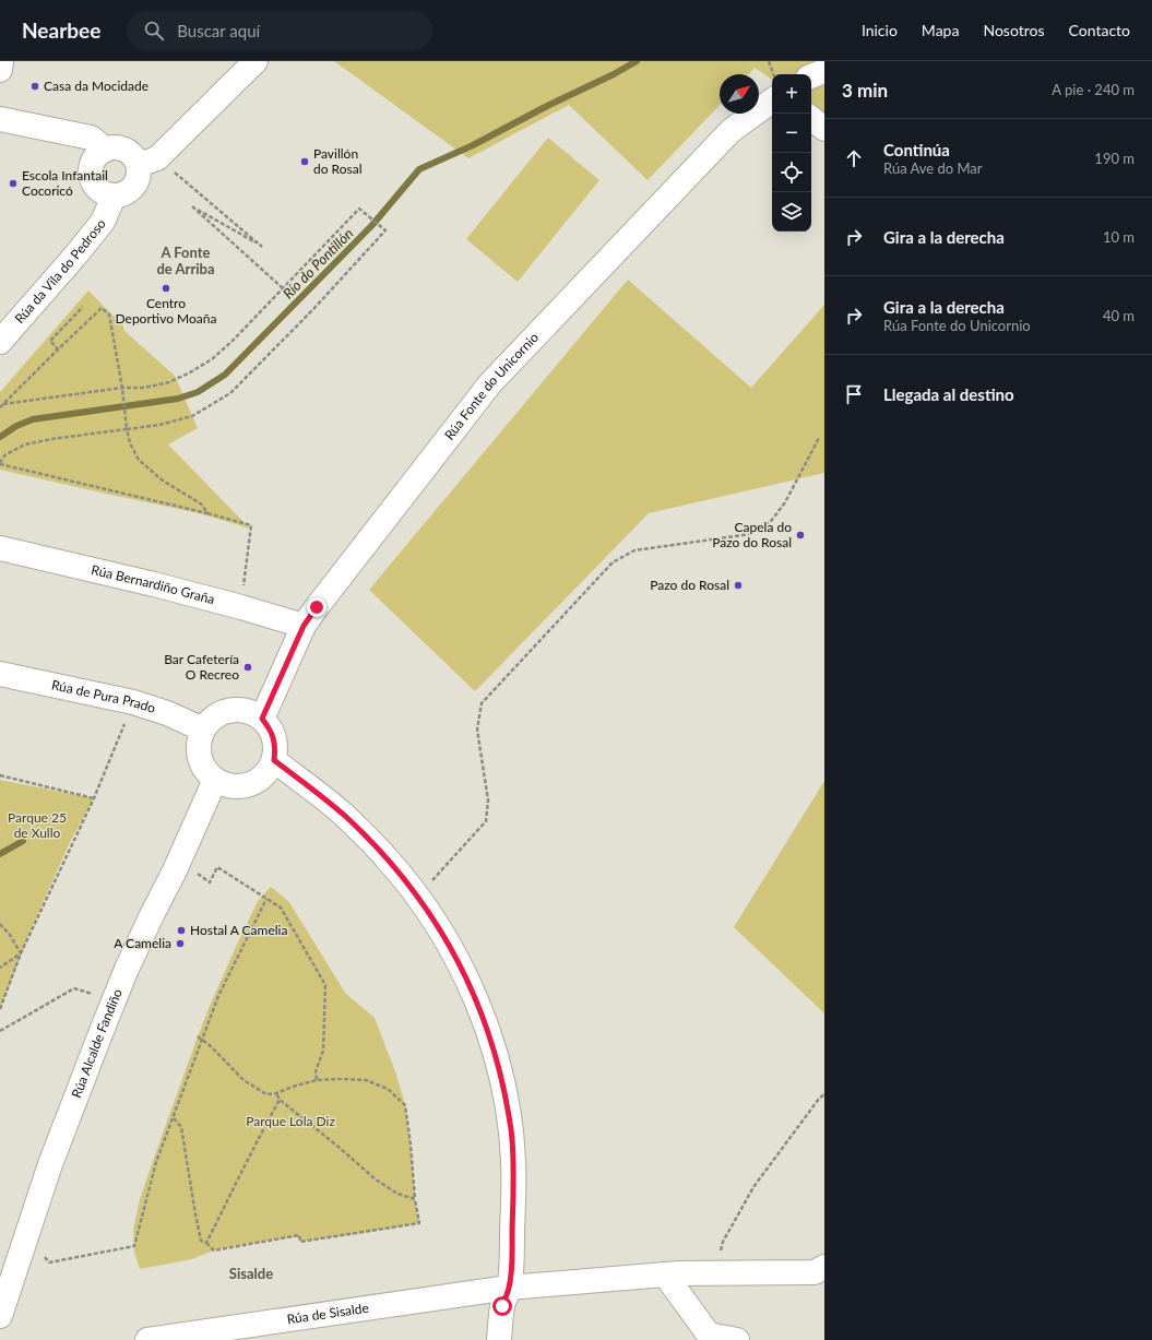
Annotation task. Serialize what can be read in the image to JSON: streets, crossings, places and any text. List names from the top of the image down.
{
  "streets": {
    "street": [
      "Rúa da Vila do Pedroso",
      "Rúa Fonte do Unicornio",
      "Rúa Bernardiño Graña",
      "Rúa de Pura Prado",
      "Rúa Alcalde Fandiño",
      "Rúa de Sisalde"
    ]
  },
  "crossings": [
    ["Rúa Fonte do Unicornio", "Rúa Bernardiño Graña"],
    ["Rúa Fonte do Unicornio", "Rúa de Pura Prado"],
    ["Rúa Fonte do Unicornio", "Rúa Alcalde Fandiño"],
    ["Rúa de Pura Prado", "Rúa Alcalde Fandiño"]
  ],
  "districts": ["A Fonte de Arriba", "Sisalde"],
  "water": ["Río do Pontillón"],
  "parks": ["Parque 25 de Xullo", "Parque Lola Diz"],
  "places": [
    "Casa da Mocidade",
    "Pavillón do Rosal",
    "Escola Infantail Cocoricó",
    "Centro Deportivo Moaña",
    "Capela do Pazo do Rosal",
    "Pazo do Rosal",
    "Bar Cafetería O Recreo",
    "Hostal A Camelia",
    "A Camelia"
  ],
  "north": "top right",
  "page": {
    "header": "Nearbee",
    "search": "Buscar aquí",
    "nav": [
      "Inicio",
      "Mapa",
      "Nosotros",
      "Contacto"
    ],
    "heading": ["3 min", "A pie · 240 m"],
    "map_buttons": ["+", "−"],
    "list": [
      ["Continúa", "Rúa Ave do Mar", "190 m"],
      ["Gira a la derecha", "10 m"],
      ["Gira a la derecha", "Rúa Fonte do Unicornio", "40 m"],
      "Llegada al destino"
    ]
  }
}
